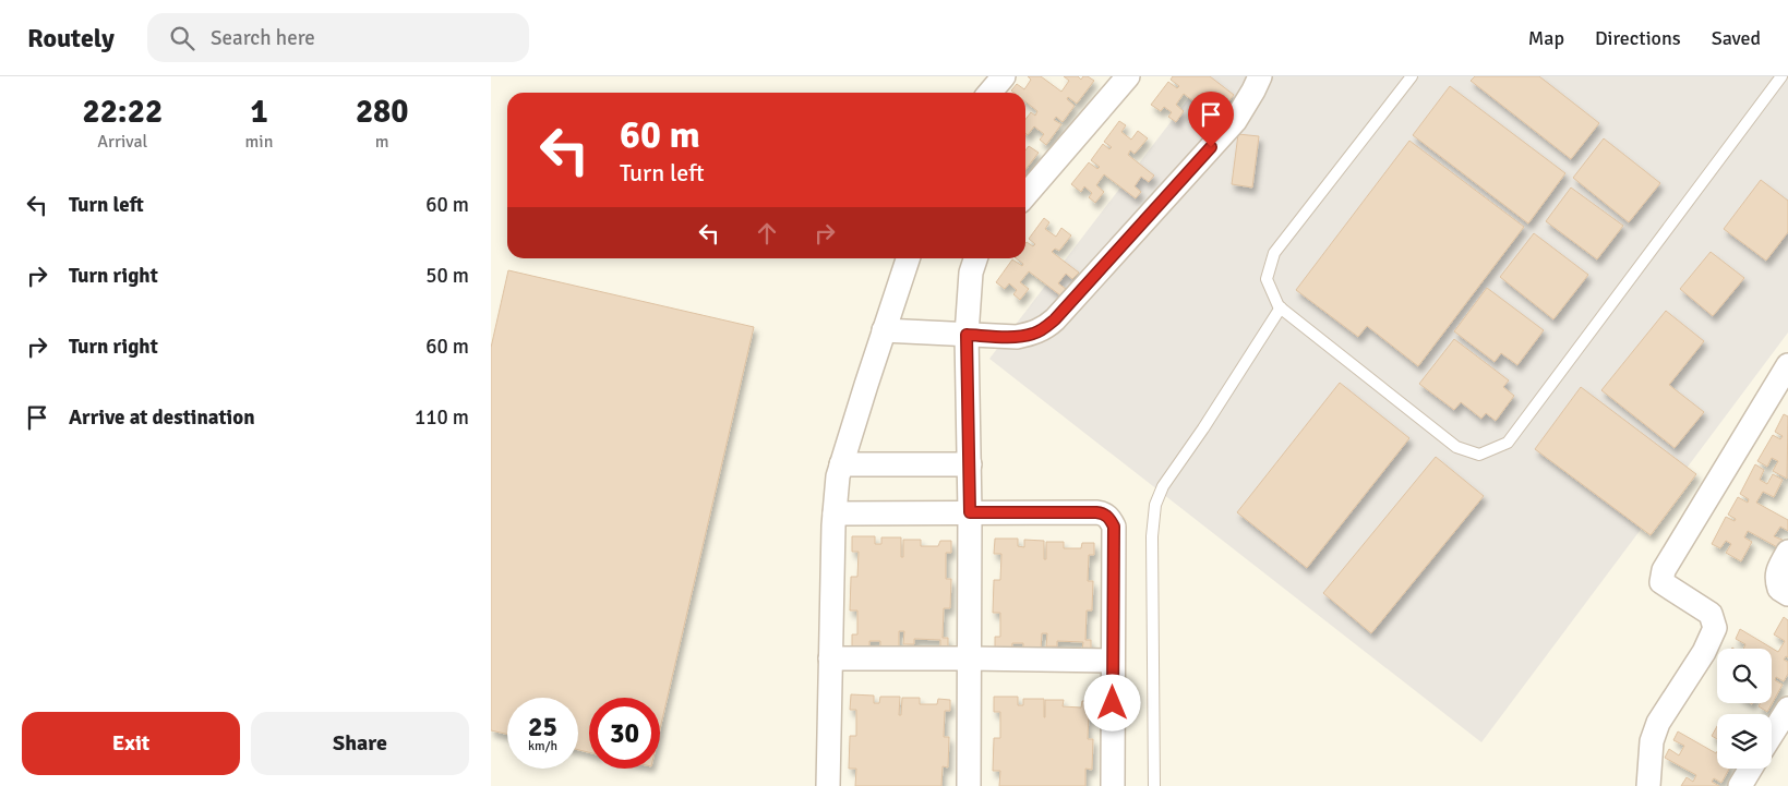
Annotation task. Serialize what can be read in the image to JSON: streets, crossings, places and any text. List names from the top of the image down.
{
  "page": {
    "header": "Routely",
    "search": "Search here",
    "nav": ["Map", "Directions", "Saved"],
    "eta": [
      "22:22",
      "Arrival",
      "1",
      "min",
      "280",
      "m"
    ],
    "turn": ["60 m", "Turn left"],
    "list": [
      {
        "name": "Turn left",
        "value": "60 m"
      },
      {
        "name": "Turn right",
        "value": "50 m"
      },
      {
        "name": "Turn right",
        "value": "60 m"
      },
      {
        "name": "Arrive at destination",
        "value": "110 m"
      }
    ],
    "speed": "25 km/h",
    "limit": "30",
    "buttons": ["Exit", "Share"]
  }
}
